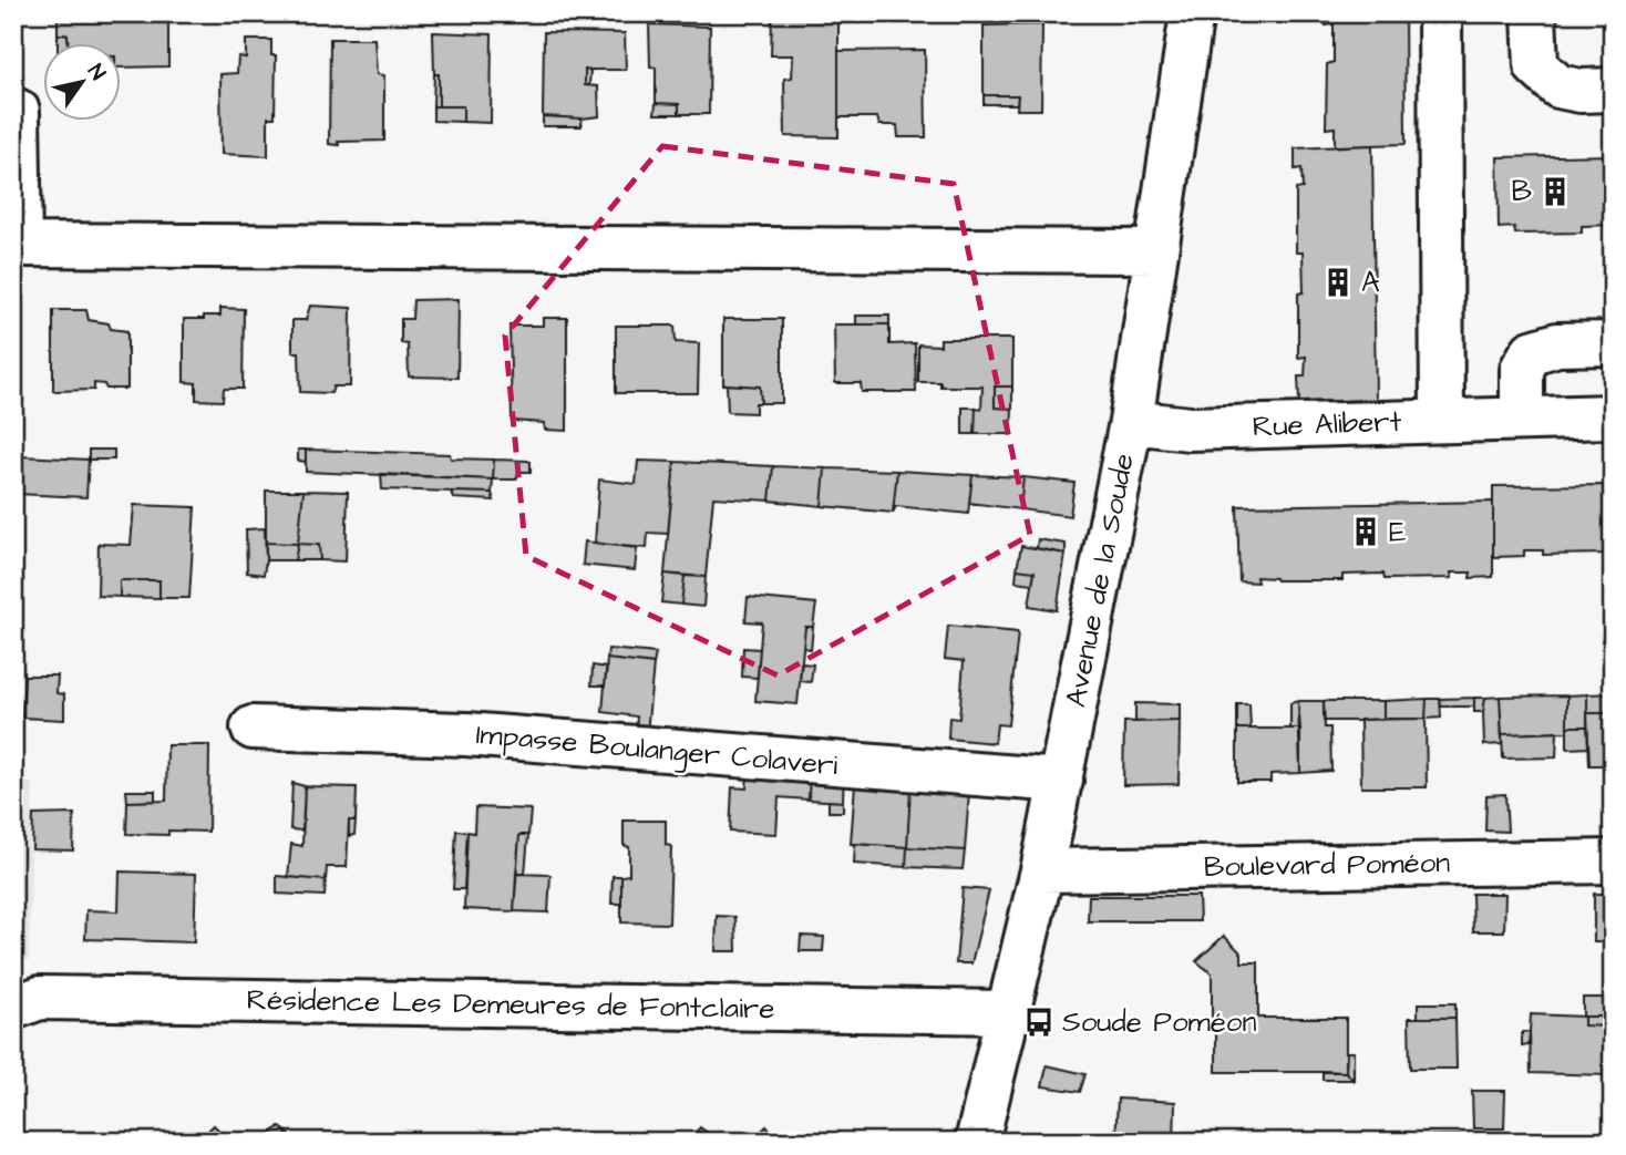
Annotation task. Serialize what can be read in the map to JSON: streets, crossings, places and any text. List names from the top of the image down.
{
  "streets": {
    "street": [
      "Rue Alibert",
      "Avenue de la Soude",
      "Impasse Boulanger Colaveri",
      "Boulevard Poméon",
      "Résidence Les Demeures de Fontclaire"
    ]
  },
  "crossings": [
    ["Rue Alibert", "Avenue de la Soude"],
    ["Avenue de la Soude", "Impasse Boulanger Colaveri"],
    ["Avenue de la Soude", "Boulevard Poméon"],
    ["Avenue de la Soude", "Résidence Les Demeures de Fontclaire"]
  ],
  "places": {
    "building": ["B", "A", "E"],
    "bus stop": ["Soude Poméon"]
  },
  "north": "top right"
}
